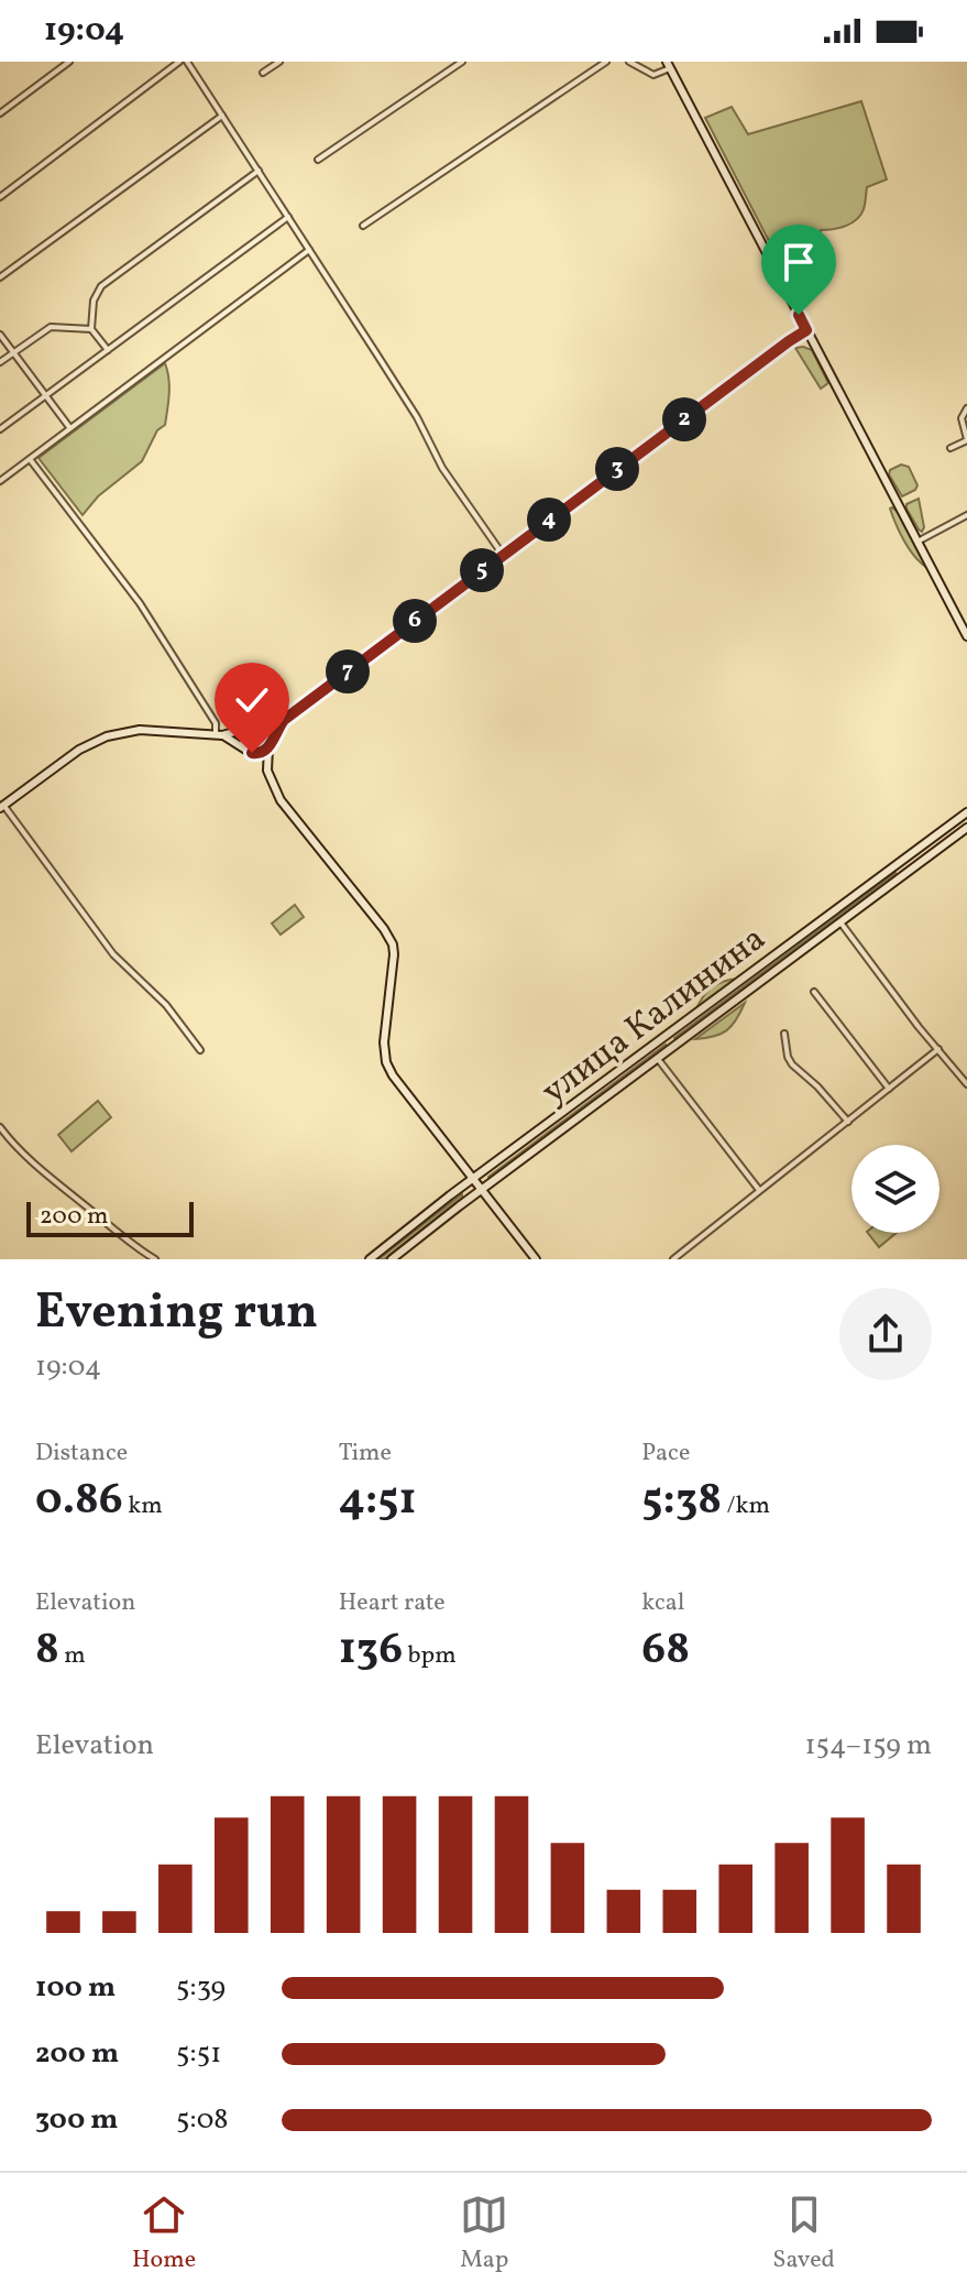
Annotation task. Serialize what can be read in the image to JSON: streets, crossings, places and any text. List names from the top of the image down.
{
  "streets": {
    "main road": ["улица Калинина"]
  },
  "scale_bar": "200 m",
  "page": {
    "status": "19:04",
    "pins": [
      "2",
      "3",
      "4",
      "5",
      "6",
      "7"
    ],
    "scale": "200 m",
    "heading": ["Evening run", "19:04"],
    "stats": [
      ["Distance", "0.86 km"],
      ["Time", "4:51"],
      ["Pace", "5:38 /km"],
      ["Elevation", "8 m"],
      ["Heart rate", "136 bpm"],
      ["kcal", "68"]
    ],
    "chart": ["Elevation", "154–159 m"],
    "list": [
      {
        "name": "100 m",
        "note": "5:39"
      },
      {
        "name": "200 m",
        "note": "5:51"
      },
      {
        "name": "300 m",
        "note": "5:08"
      }
    ],
    "tabs": ["Home", "Map", "Saved"]
  }
}
